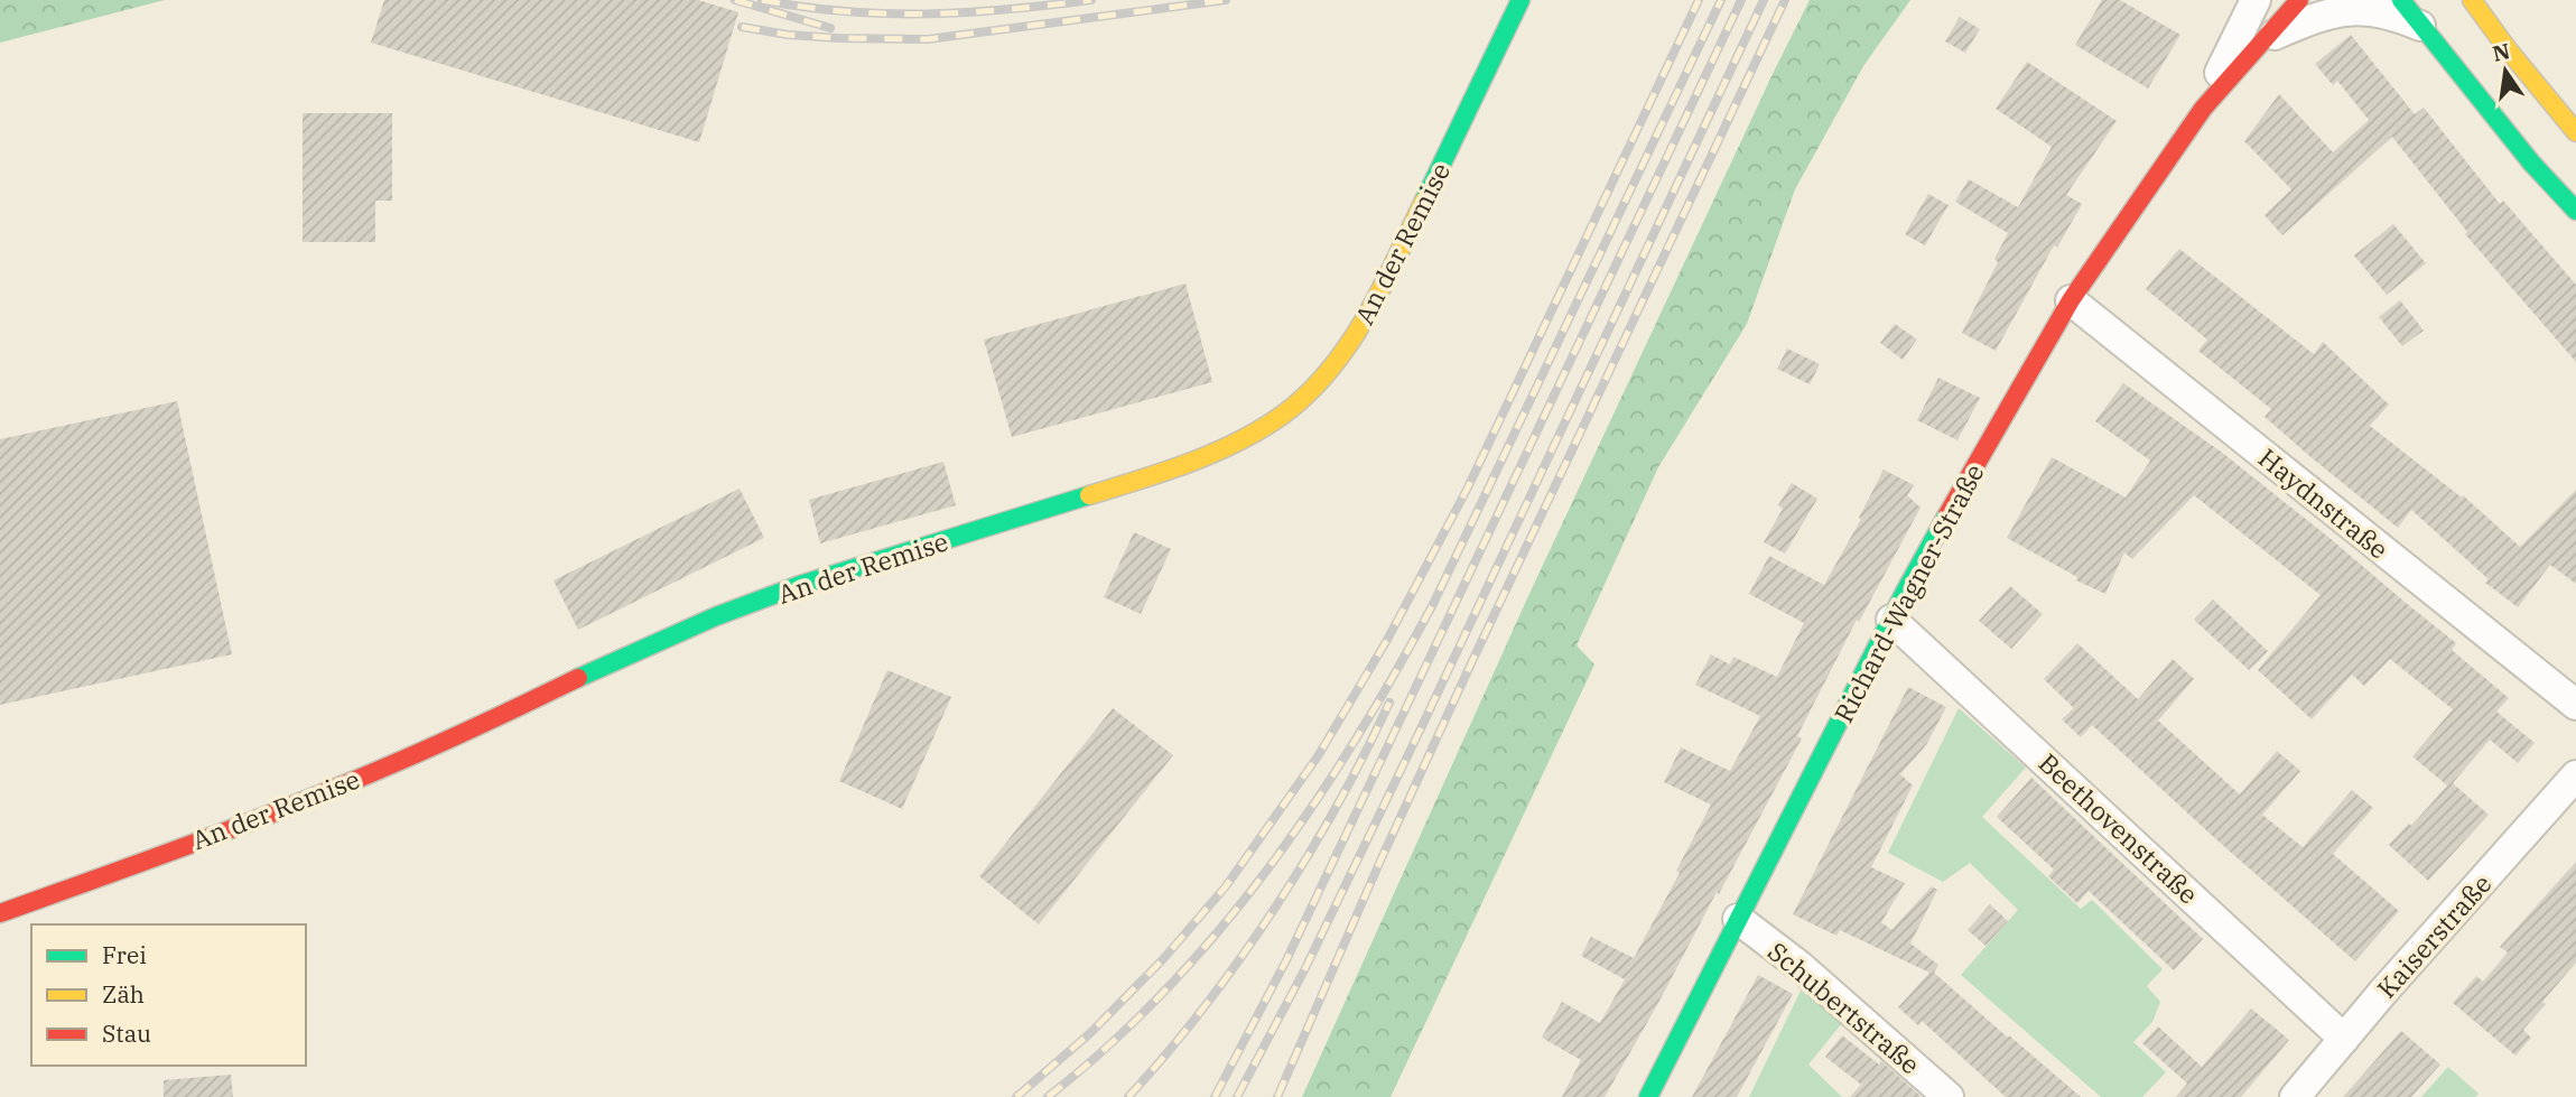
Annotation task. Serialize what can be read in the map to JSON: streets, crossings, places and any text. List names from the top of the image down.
{
  "streets": {
    "street": [
      "An der Remise",
      "Haydnstraße",
      "Richard-Wagner-Straße",
      "Beethovenstraße",
      "Kaiserstraße",
      "Schubertstraße"
    ]
  },
  "crossings": [
    ["Haydnstraße", "Richard-Wagner-Straße"],
    ["Richard-Wagner-Straße", "Beethovenstraße"],
    ["Richard-Wagner-Straße", "Schubertstraße"],
    ["Beethovenstraße", "Kaiserstraße"]
  ],
  "legend": ["Frei", "Zäh", "Stau"],
  "north": "top"
}
